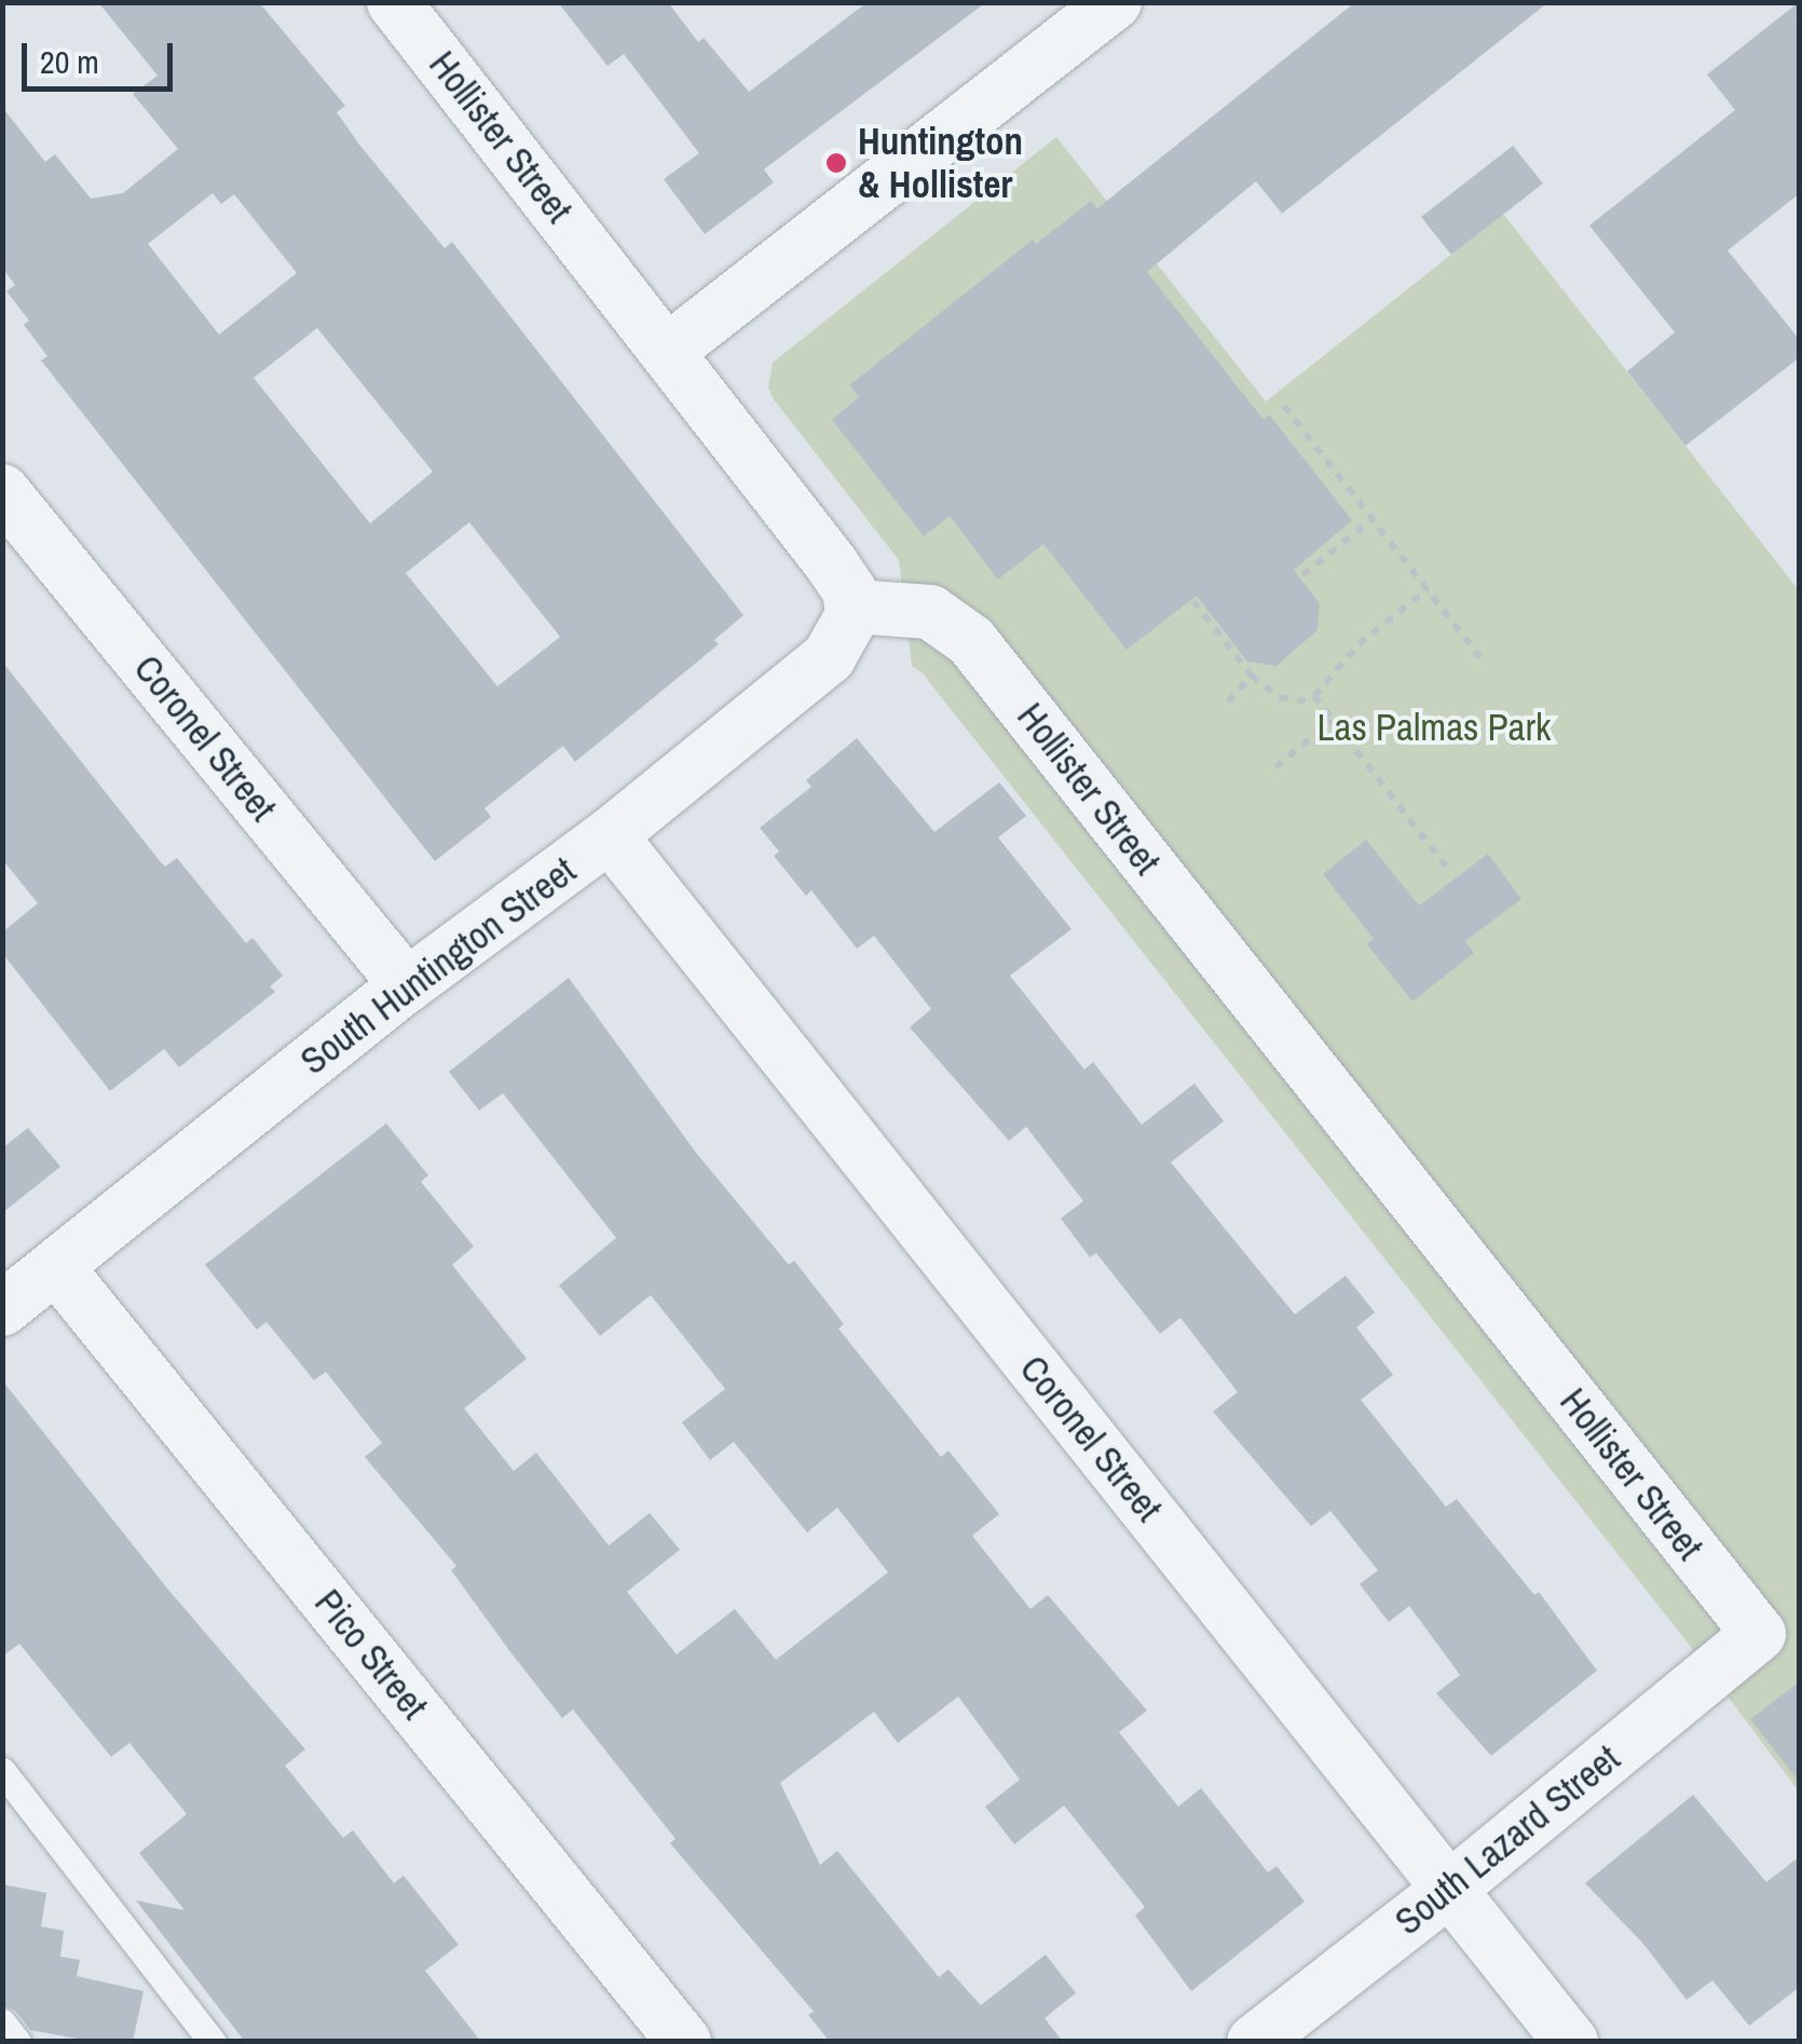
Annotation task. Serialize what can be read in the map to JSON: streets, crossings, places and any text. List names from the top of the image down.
{
  "streets": {
    "street": [
      "Hollister Street",
      "Coronel Street",
      "South Huntington Street",
      "Pico Street",
      "South Lazard Street"
    ]
  },
  "crossings": [
    ["Hollister Street", "South Huntington Street"],
    ["Hollister Street", "South Lazard Street"],
    ["Coronel Street", "South Huntington Street"],
    ["Coronel Street", "South Lazard Street"],
    ["South Huntington Street", "Pico Street"]
  ],
  "parks": ["Las Palmas Park"],
  "places": ["Huntington & Hollister"],
  "scale_bar": "20 m"
}
